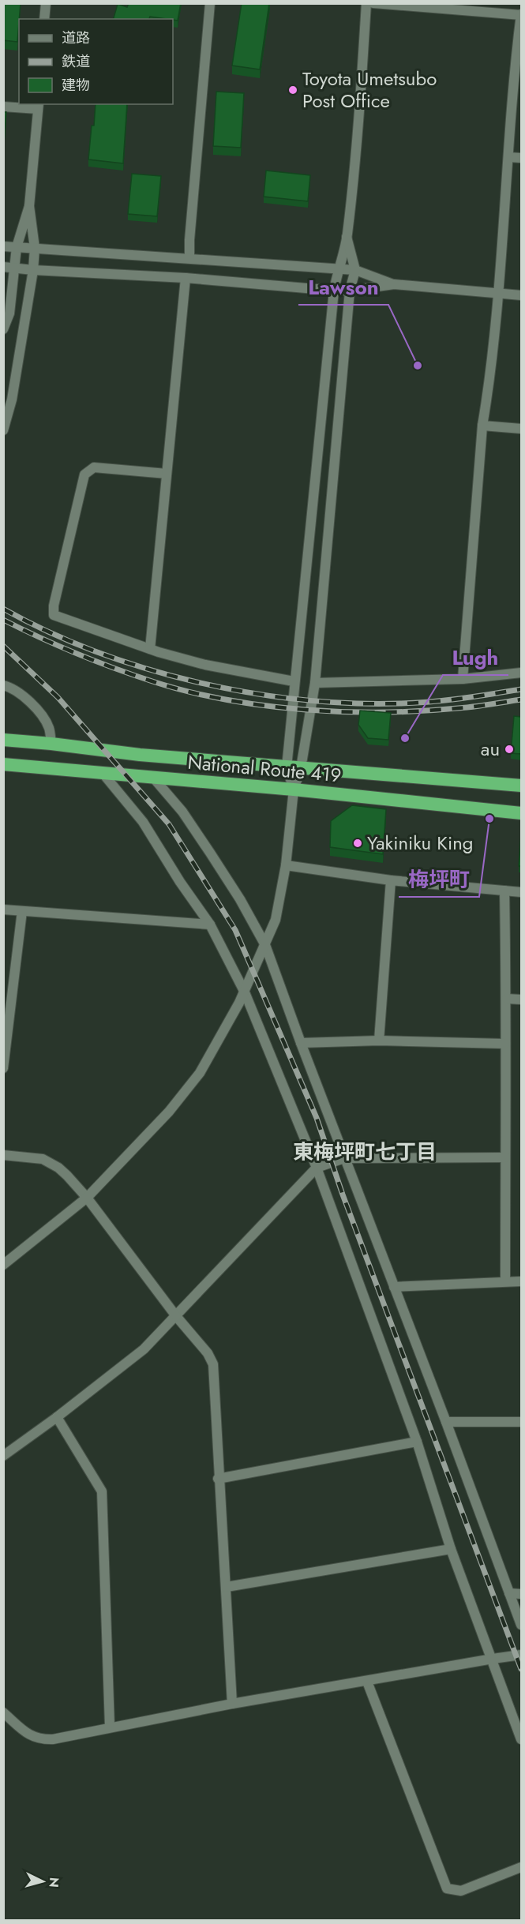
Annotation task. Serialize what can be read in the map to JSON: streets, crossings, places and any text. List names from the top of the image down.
{
  "streets": {
    "highway": ["National Route 419"]
  },
  "districts": ["東梅坪町七丁目"],
  "places": [
    "Toyota Umetsubo Post Office",
    "Lawson",
    "Lugh",
    "au",
    "梅坪町",
    "Yakiniku King"
  ],
  "legend": ["道路", "鉄道", "建物"],
  "north": "right"
}
